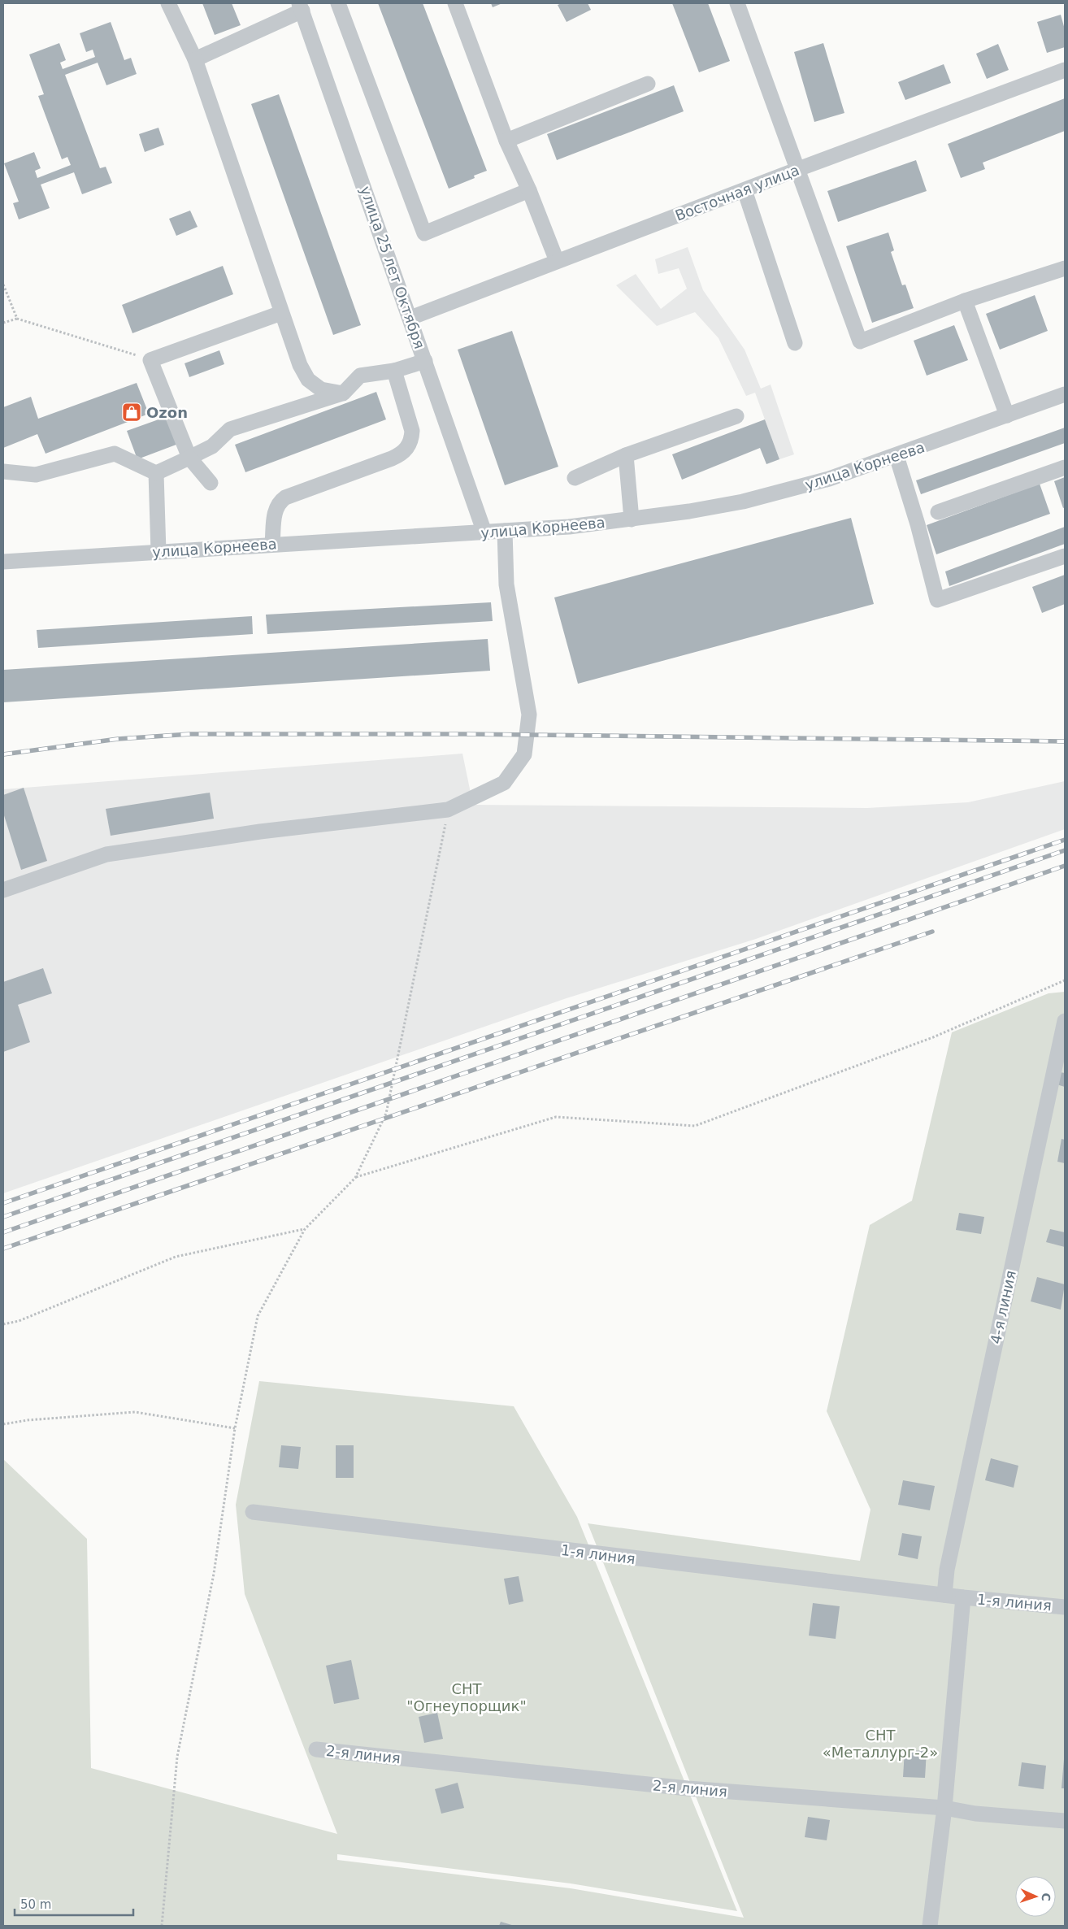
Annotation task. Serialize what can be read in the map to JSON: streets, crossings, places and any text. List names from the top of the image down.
{
  "streets": {
    "street": [
      "Восточная улица",
      "улица 25 лет Октября",
      "улица Корнеева",
      "4-я линия",
      "1-я линия",
      "2-я линия"
    ]
  },
  "crossings": [
    ["Восточная улица", "улица 25 лет Октября"],
    ["улица 25 лет Октября", "улица Корнеева"],
    ["4-я линия", "1-я линия"]
  ],
  "parks": ["СНТ \"Огнеупорщик\"", "СНТ «Металлург-2»"],
  "places": {
    "shop": ["Ozon"]
  },
  "scale_bar": "50 m",
  "north": "right"
}
